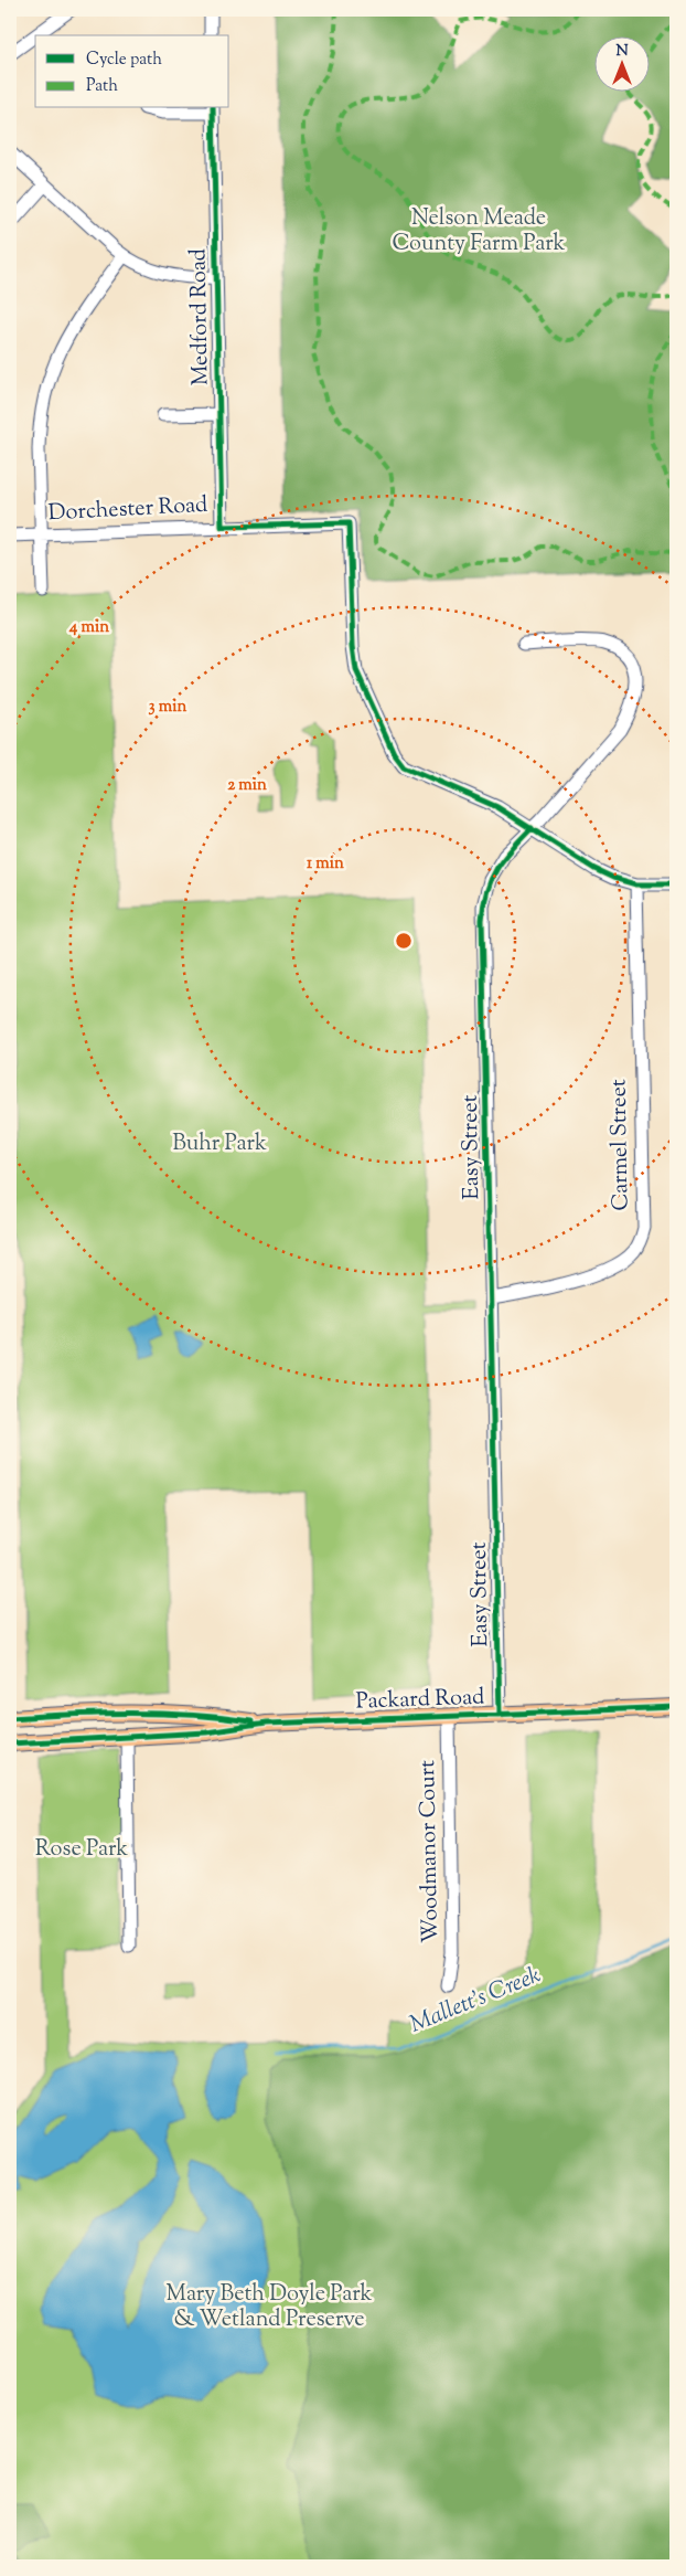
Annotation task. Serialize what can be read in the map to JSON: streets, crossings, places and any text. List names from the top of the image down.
{
  "streets": {
    "main road": ["Packard Road"],
    "street": [
      "Medford Road",
      "Dorchester Road",
      "Carmel Street",
      "Easy Street",
      "Woodmanor Court"
    ]
  },
  "crossings": [
    ["Medford Road", "Dorchester Road"],
    ["Dorchester Road", "Easy Street"],
    ["Carmel Street", "Easy Street"],
    ["Easy Street", "Packard Road"],
    ["Packard Road", "Woodmanor Court"]
  ],
  "water": ["Mallett's Creek"],
  "parks": [
    "Nelson Meade County Farm Park",
    "Buhr Park",
    "Rose Park",
    "Mary Beth Doyle Park & Wetland Preserve"
  ],
  "legend": ["Cycle path", "Path"],
  "north": "top",
  "rings": [
    "4 min",
    "3 min",
    "2 min",
    "1 min"
  ]
}
